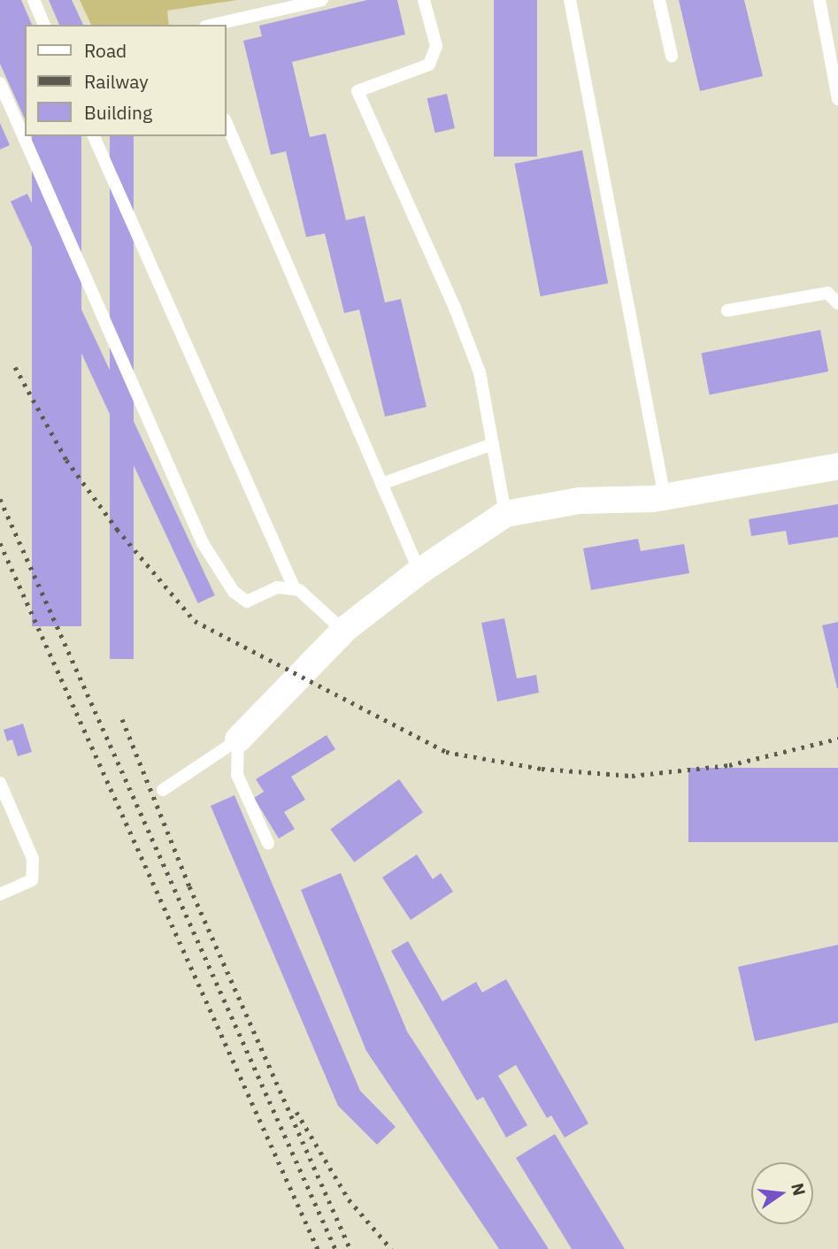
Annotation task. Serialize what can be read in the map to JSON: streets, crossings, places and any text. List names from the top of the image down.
{
  "legend": ["Road", "Railway", "Building"],
  "north": "right"
}
